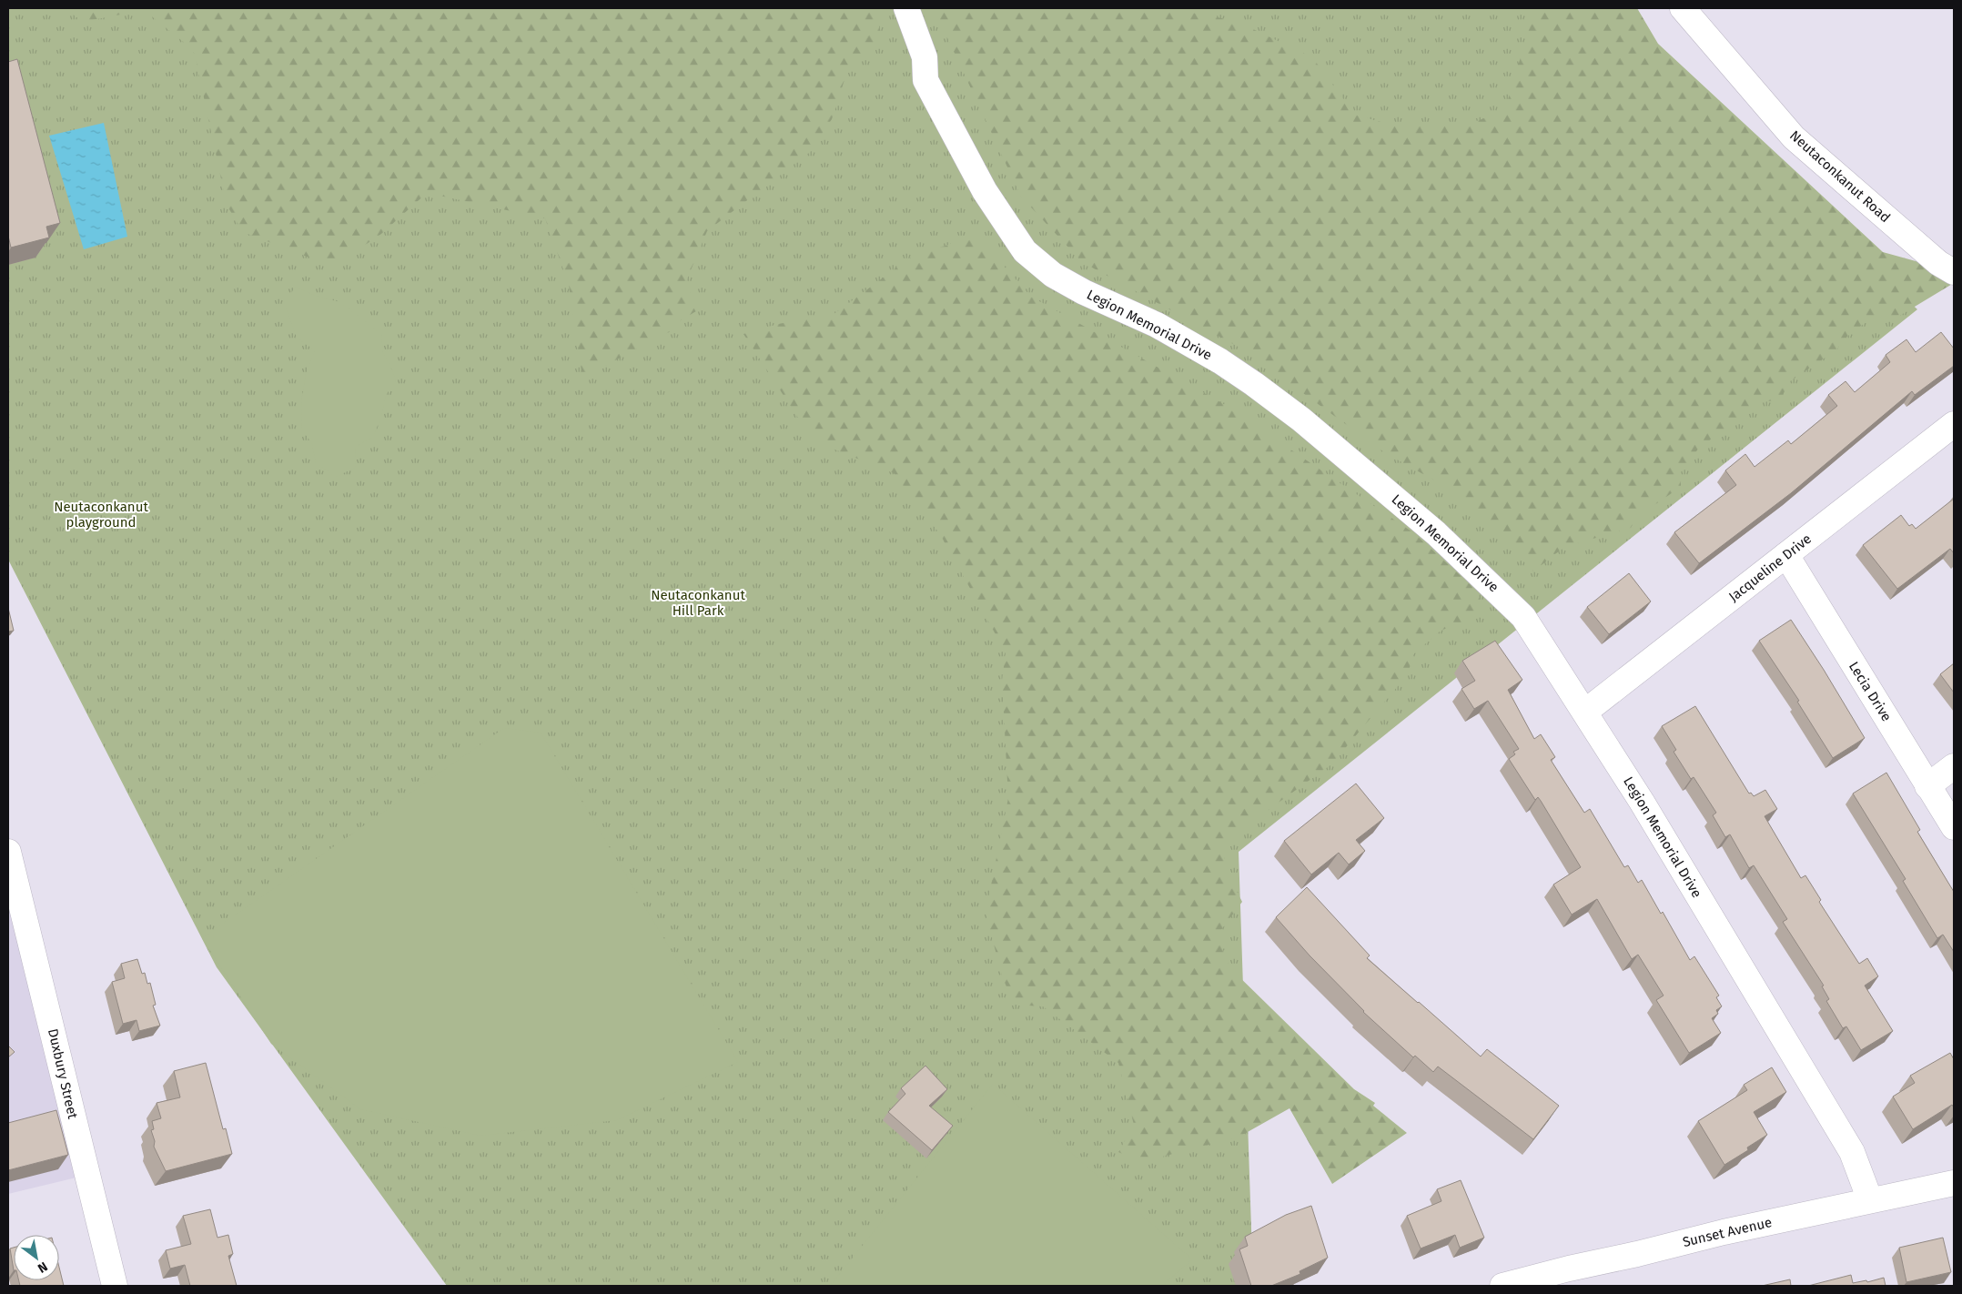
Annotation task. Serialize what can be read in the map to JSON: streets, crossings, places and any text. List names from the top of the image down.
{
  "streets": {
    "street": [
      "Neutaconkanut Road",
      "Legion Memorial Drive",
      "Jacqueline Drive",
      "Lecia Drive",
      "Duxbury Street",
      "Sunset Avenue"
    ]
  },
  "crossings": [
    ["Legion Memorial Drive", "Jacqueline Drive"],
    ["Legion Memorial Drive", "Sunset Avenue"],
    ["Jacqueline Drive", "Lecia Drive"]
  ],
  "parks": ["Neutaconkanut playground", "Neutaconkanut Hill Park"],
  "north": "bottom right"
}
